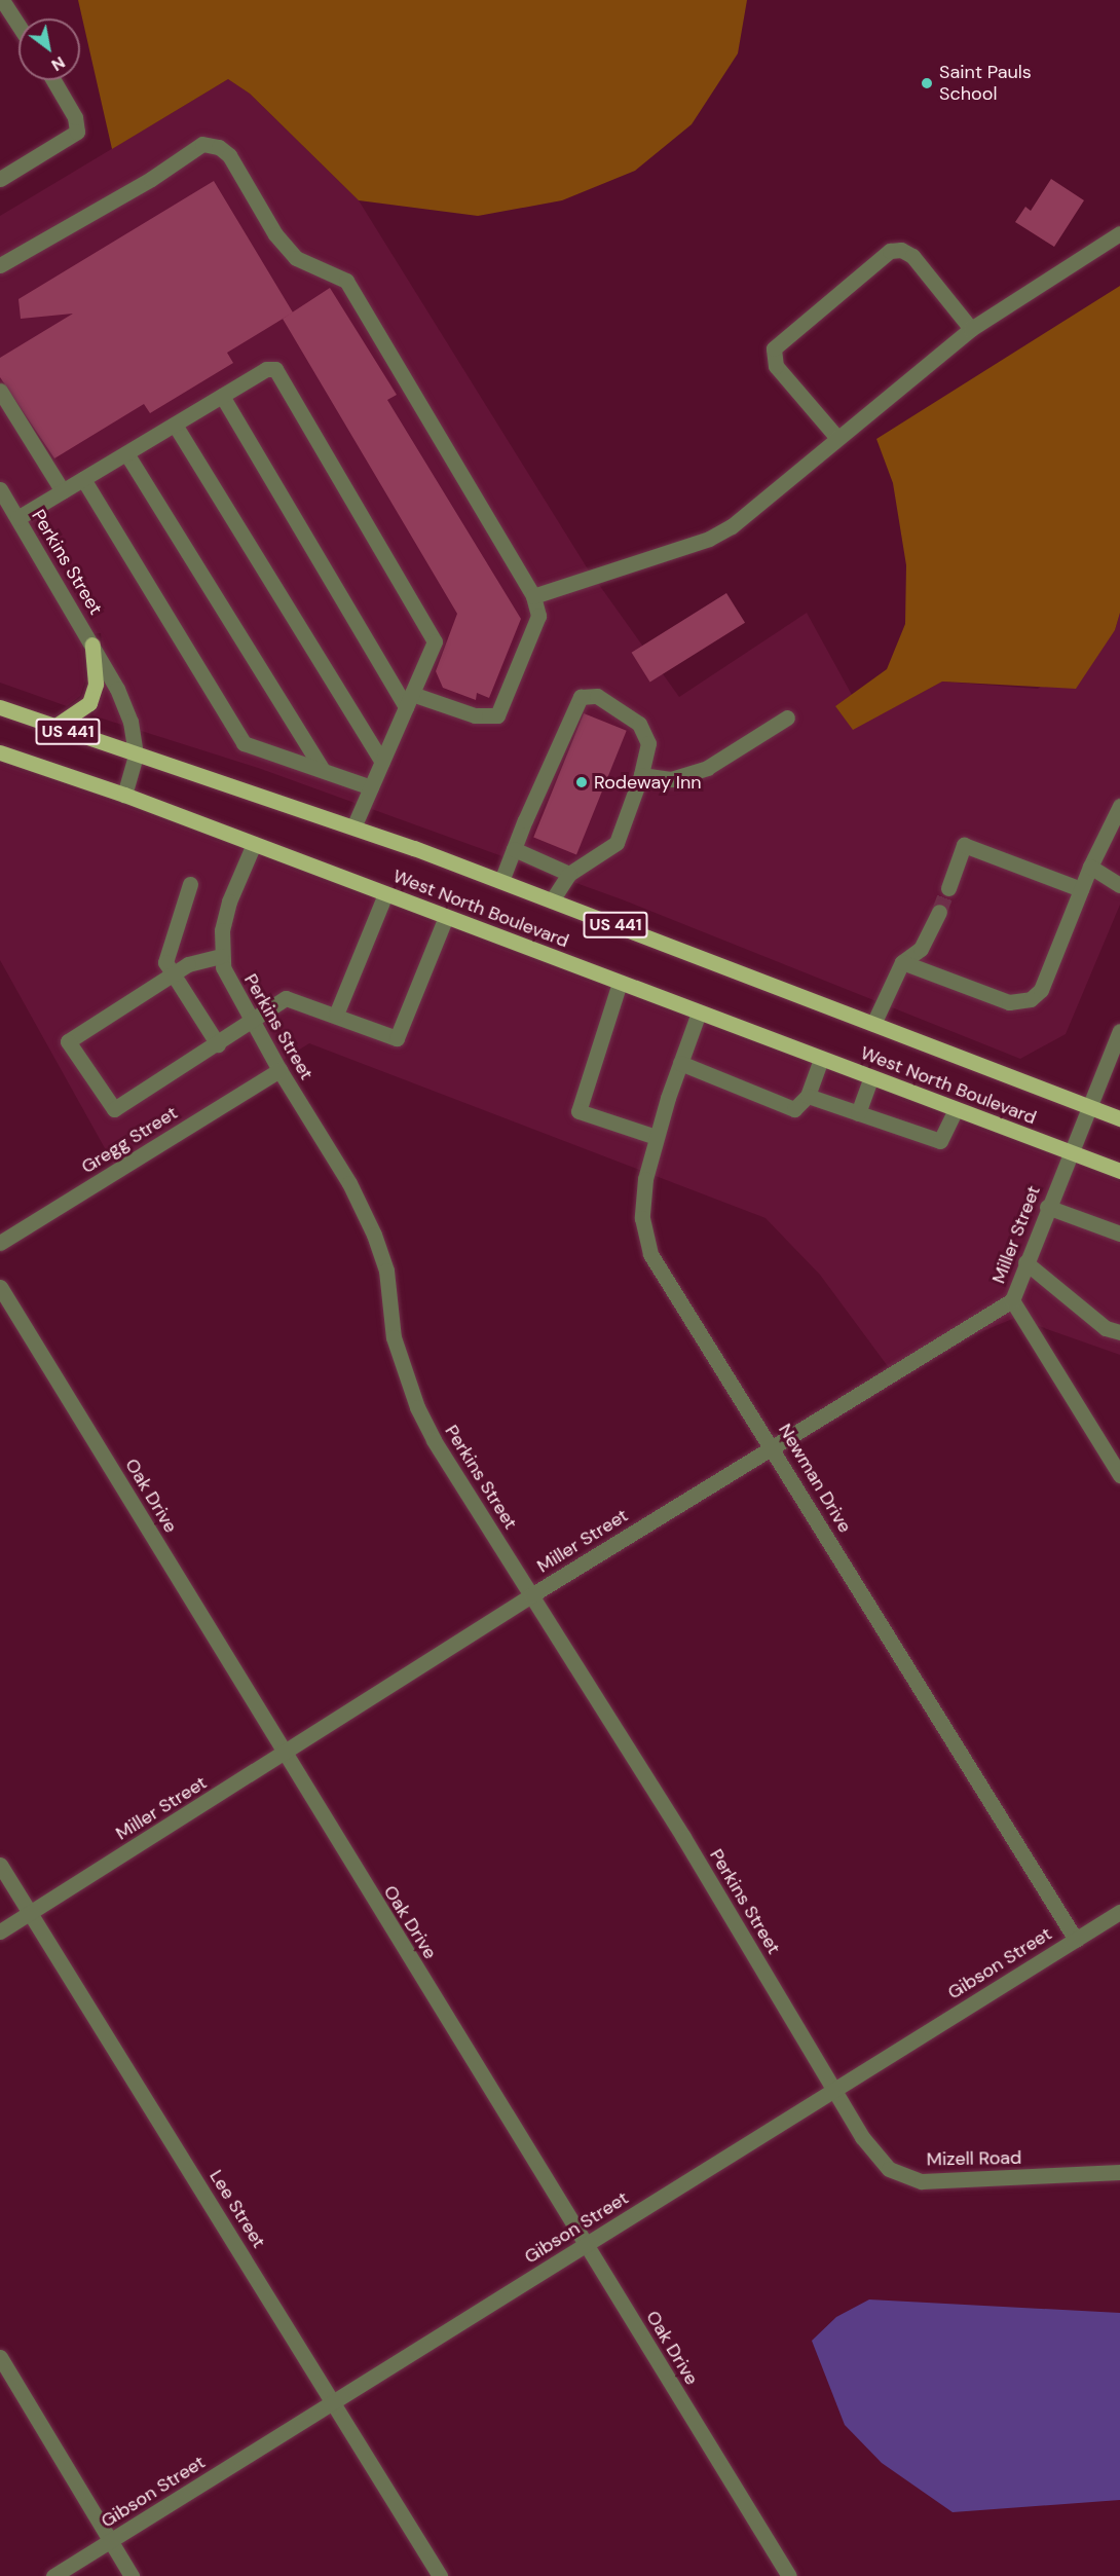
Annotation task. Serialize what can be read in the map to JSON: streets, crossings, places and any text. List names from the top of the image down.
{
  "streets": {
    "main road": ["US 441", "West North Boulevard"],
    "street": [
      "Perkins Street",
      "Gregg Street",
      "Miller Street",
      "Newman Drive",
      "Oak Drive",
      "Gibson Street",
      "Mizell Road",
      "Lee Street"
    ]
  },
  "crossings": [
    ["Perkins Street", "West North Boulevard"],
    ["Perkins Street", "Gregg Street"],
    ["Perkins Street", "Miller Street"],
    ["Perkins Street", "Gibson Street"],
    ["Perkins Street", "Mizell Road"],
    ["West North Boulevard", "Miller Street"],
    ["West North Boulevard", "Newman Drive"],
    ["Miller Street", "Newman Drive"],
    ["Miller Street", "Oak Drive"],
    ["Miller Street", "Lee Street"],
    ["Newman Drive", "Gibson Street"],
    ["Oak Drive", "Gibson Street"],
    ["Gibson Street", "Mizell Road"],
    ["Gibson Street", "Lee Street"]
  ],
  "places": ["Saint Pauls School", "Rodeway Inn"],
  "north": "bottom right"
}
